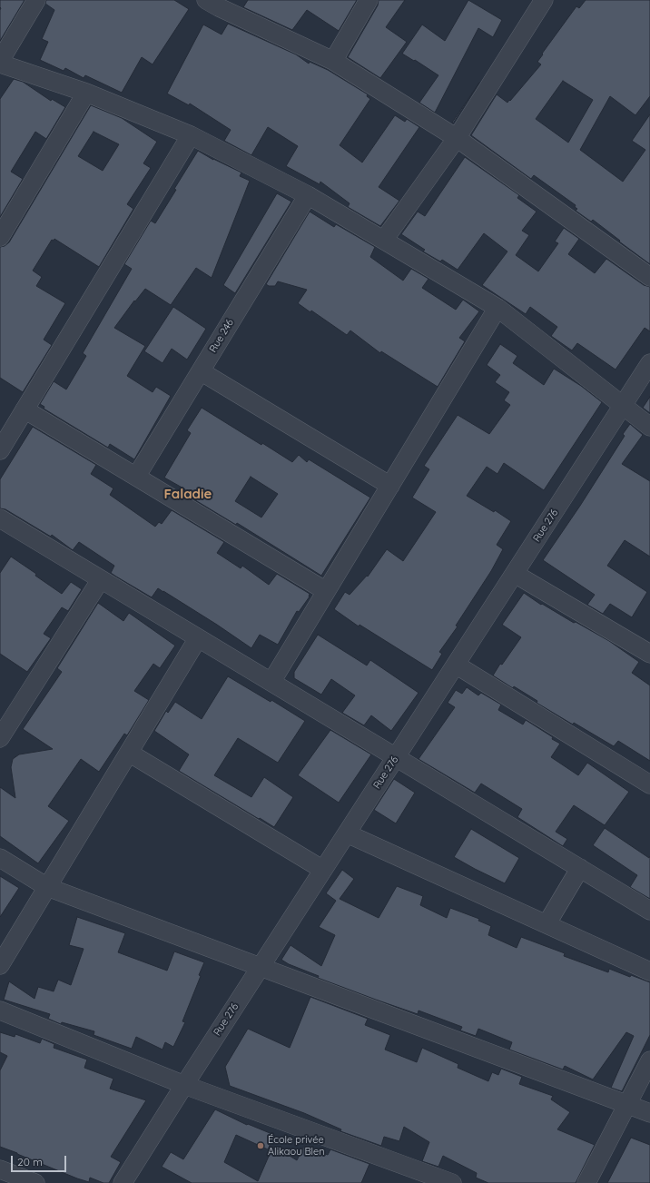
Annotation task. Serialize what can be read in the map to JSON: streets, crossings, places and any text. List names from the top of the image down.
{
  "streets": {
    "street": ["Rue 246", "Rue 276"]
  },
  "districts": ["Faladie"],
  "places": ["École privée Alikaou Blen"],
  "scale_bar": "20 m"
}
